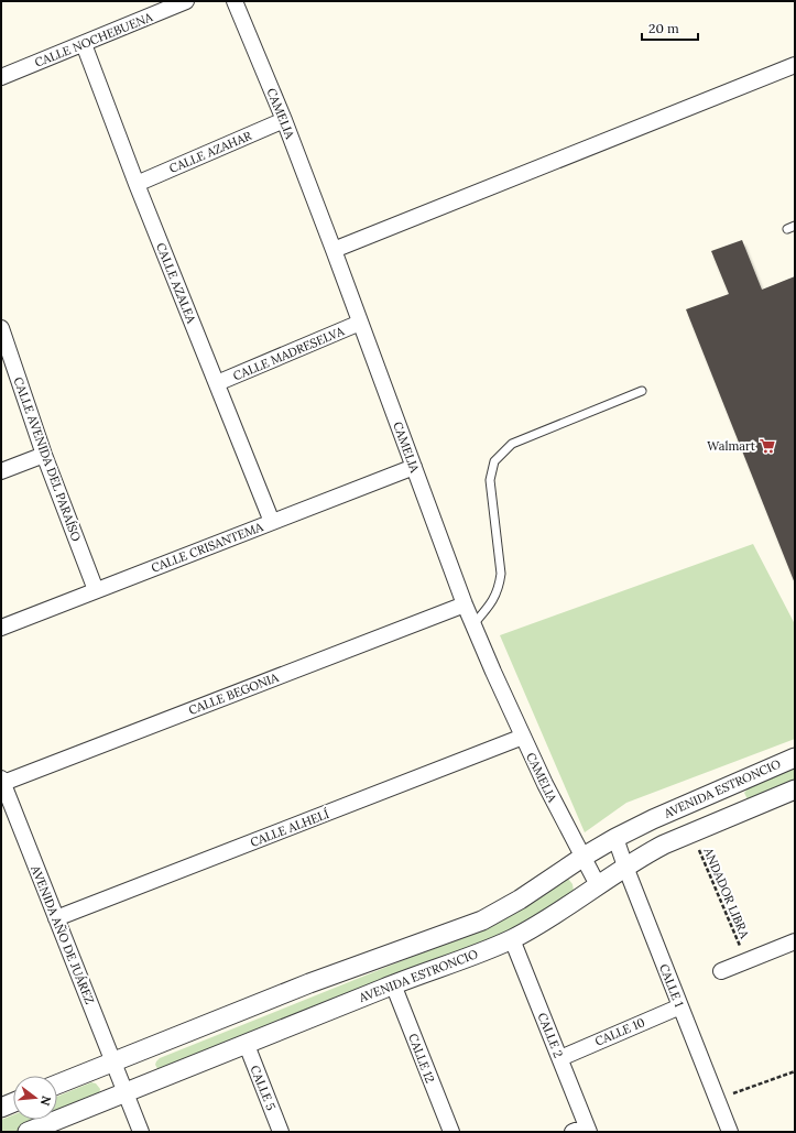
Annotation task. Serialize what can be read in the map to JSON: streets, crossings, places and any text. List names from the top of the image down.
{
  "streets": {
    "street": [
      "CALLE NOCHEBUENA",
      "CAMELIA",
      "CALLE AZAHAR",
      "CALLE AZALEA",
      "CALLE MADRESELVA",
      "CALLE AVENIDA DEL PARAÍSO",
      "CALLE CRISANTEMA",
      "CALLE BEGONIA",
      "AVENIDA ESTRONCIO",
      "CALLE ALHELÍ",
      "AVENIDA AÑO DE JUÁREZ",
      "CALLE 1",
      "CALLE 10",
      "CALLE 2",
      "CALLE 12",
      "CALLE 5"
    ],
    "path": ["ANDADOR LIBRA"]
  },
  "crossings": [
    ["CALLE NOCHEBUENA", "CALLE AZALEA"],
    ["CAMELIA", "CALLE AZAHAR"],
    ["CAMELIA", "CALLE MADRESELVA"],
    ["CAMELIA", "CALLE CRISANTEMA"],
    ["CAMELIA", "CALLE BEGONIA"],
    ["CAMELIA", "AVENIDA ESTRONCIO"],
    ["CAMELIA", "CALLE ALHELÍ"],
    ["CALLE AZAHAR", "CALLE AZALEA"],
    ["CALLE AZALEA", "CALLE MADRESELVA"],
    ["CALLE AZALEA", "CALLE CRISANTEMA"],
    ["CALLE AVENIDA DEL PARAÍSO", "CALLE CRISANTEMA"],
    ["CALLE BEGONIA", "AVENIDA AÑO DE JUÁREZ"],
    ["AVENIDA ESTRONCIO", "ANDADOR LIBRA"],
    ["AVENIDA ESTRONCIO", "AVENIDA AÑO DE JUÁREZ"],
    ["AVENIDA ESTRONCIO", "CALLE 1"],
    ["AVENIDA ESTRONCIO", "CALLE 2"],
    ["AVENIDA ESTRONCIO", "CALLE 12"],
    ["AVENIDA ESTRONCIO", "CALLE 5"],
    ["CALLE ALHELÍ", "AVENIDA AÑO DE JUÁREZ"],
    ["CALLE 1", "CALLE 10"],
    ["CALLE 10", "CALLE 2"]
  ],
  "places": {
    "supermarket": ["Walmart"]
  },
  "scale_bar": "20 m",
  "north": "right"
}
